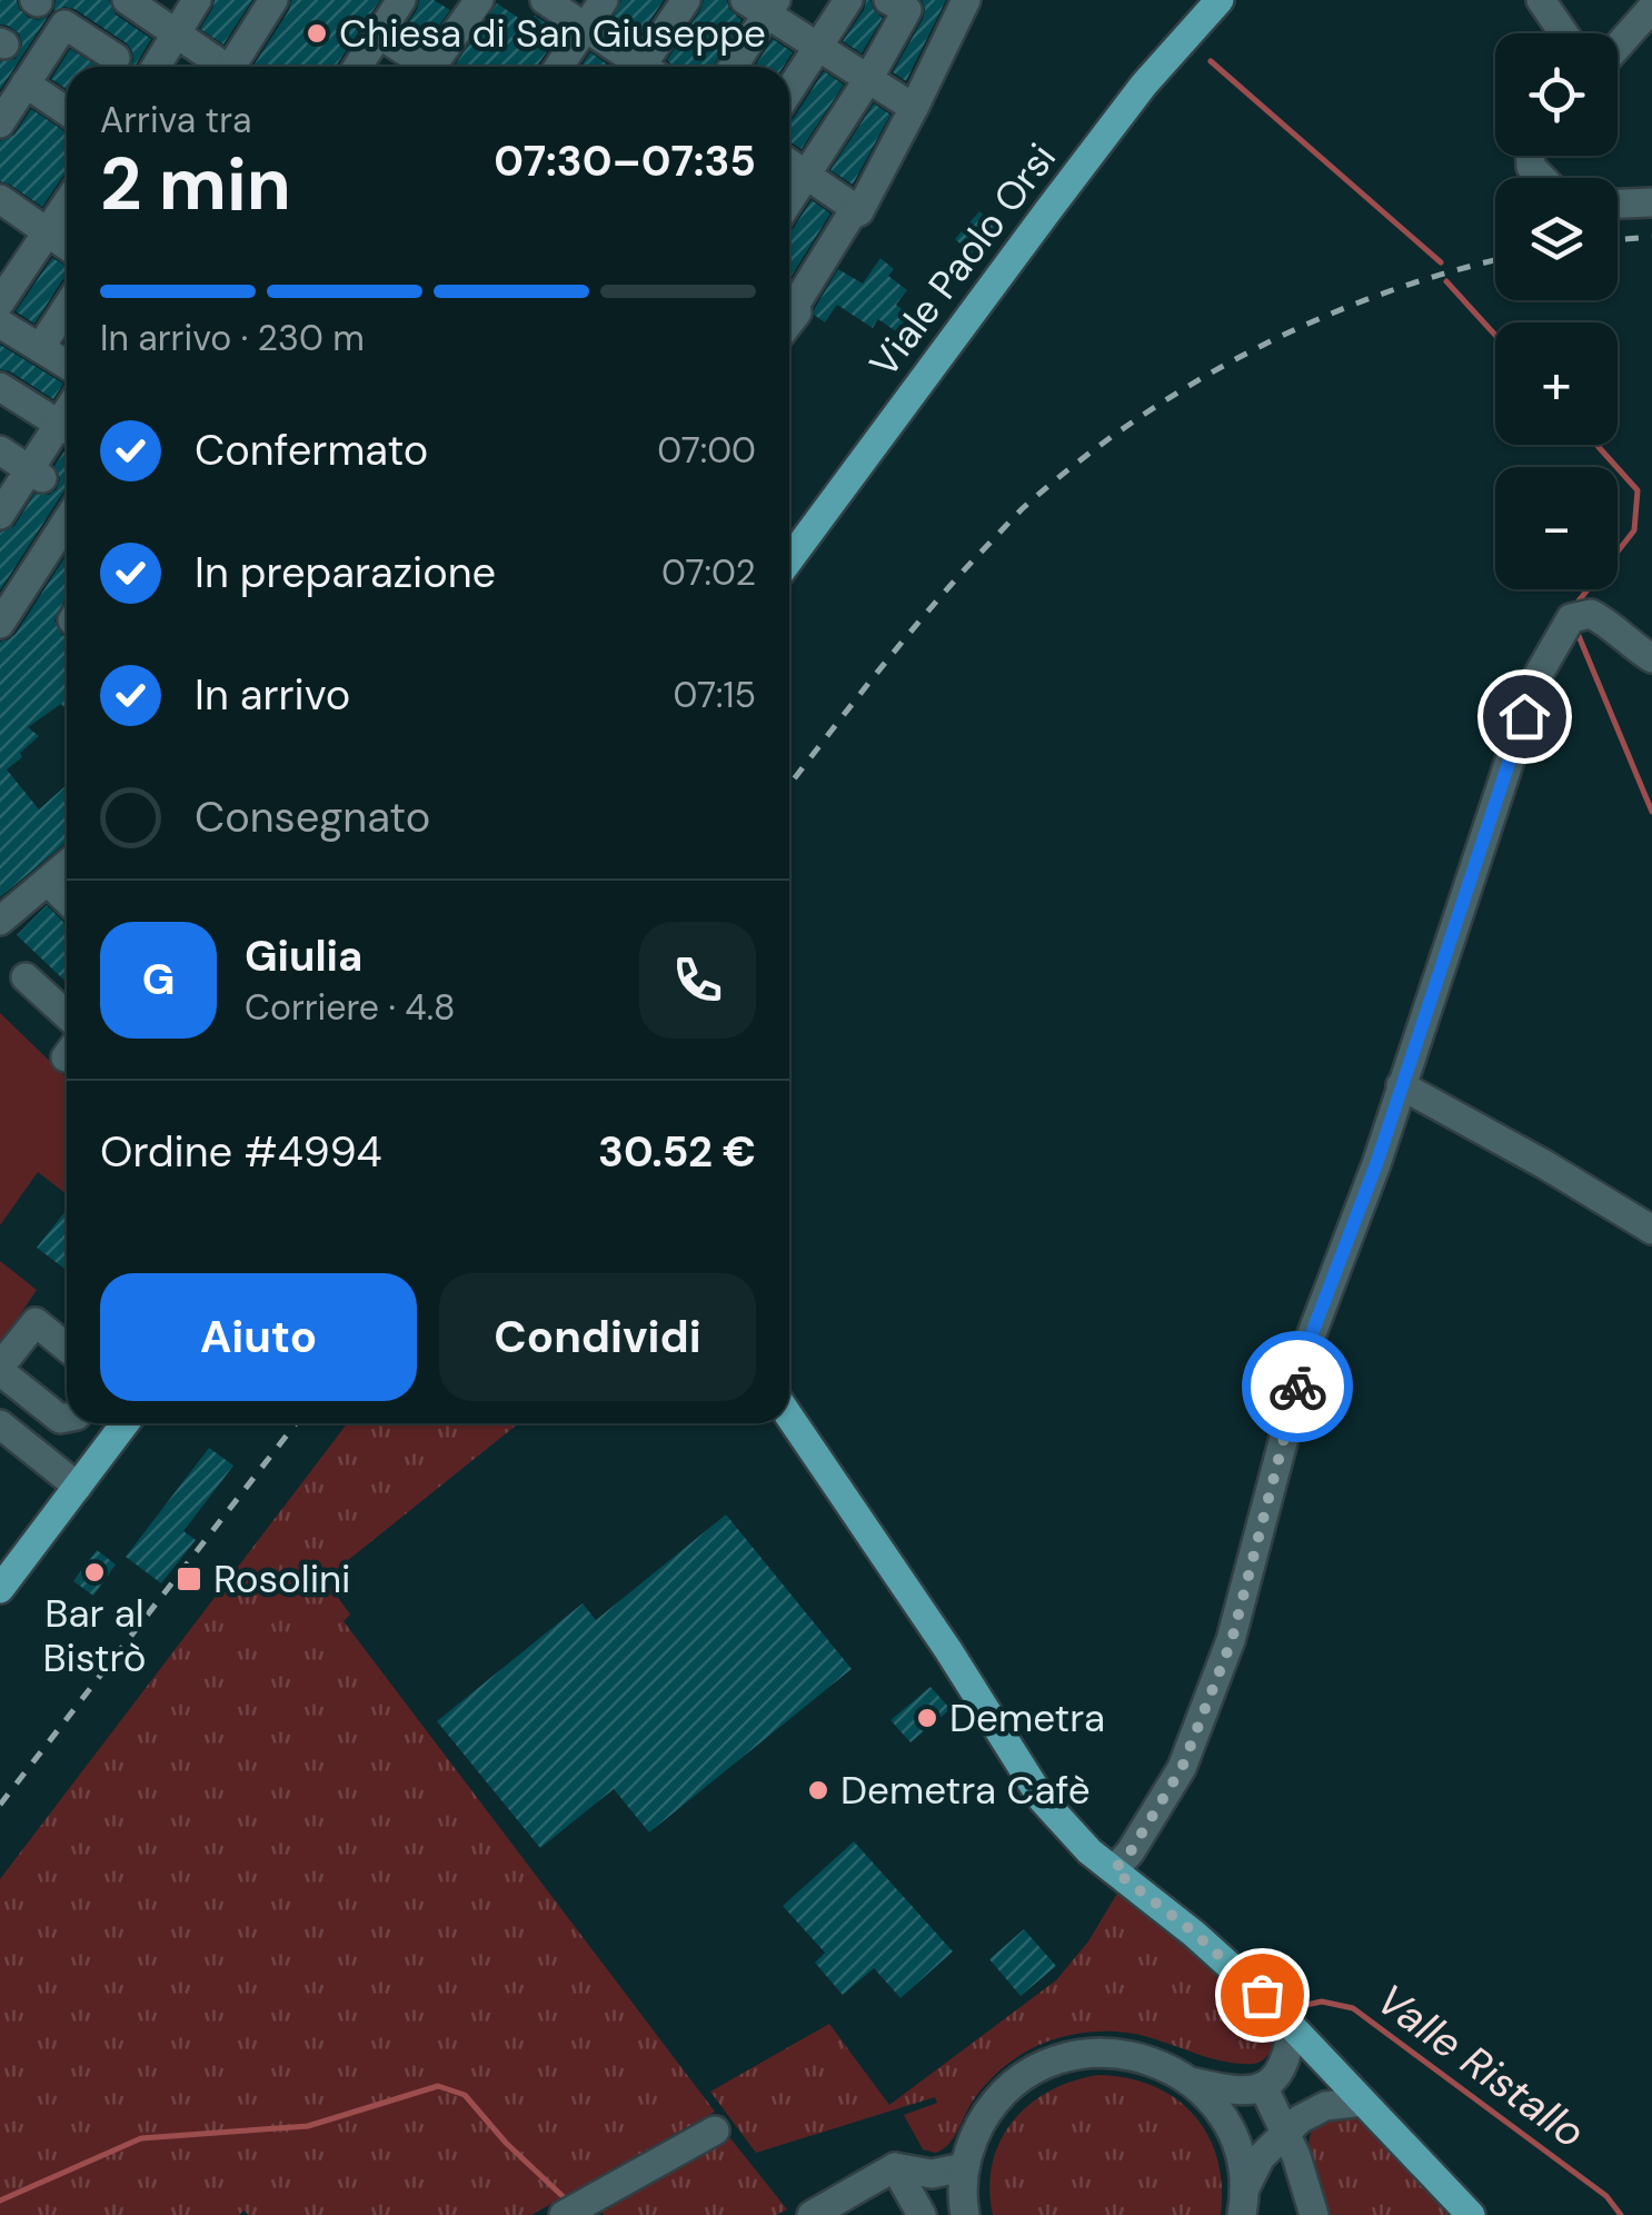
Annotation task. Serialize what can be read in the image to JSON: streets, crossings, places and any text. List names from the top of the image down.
{
  "streets": {
    "main road": ["Viale Paolo Orsi"]
  },
  "water": ["Valle Ristallo"],
  "places": {
    "other": [
      "Chiesa di San Giuseppe",
      "Bar al Bistrò",
      "Demetra",
      "Demetra Cafè"
    ],
    "transit": ["Rosolini"]
  },
  "page": {
    "map_buttons": ["+", "−"],
    "heading": ["2 min", "Arriva tra", "07:30–07:35"],
    "panel": [
      "Giulia",
      "Corriere · 4.8",
      "Ordine #4994",
      "30.52 €"
    ],
    "bar": "In arrivo · 230 m",
    "list": [
      ["Confermato", "07:00"],
      ["In preparazione", "07:02"],
      ["In arrivo", "07:15"],
      "Consegnato"
    ],
    "round": "G",
    "buttons": ["Aiuto", "Condividi"]
  }
}
